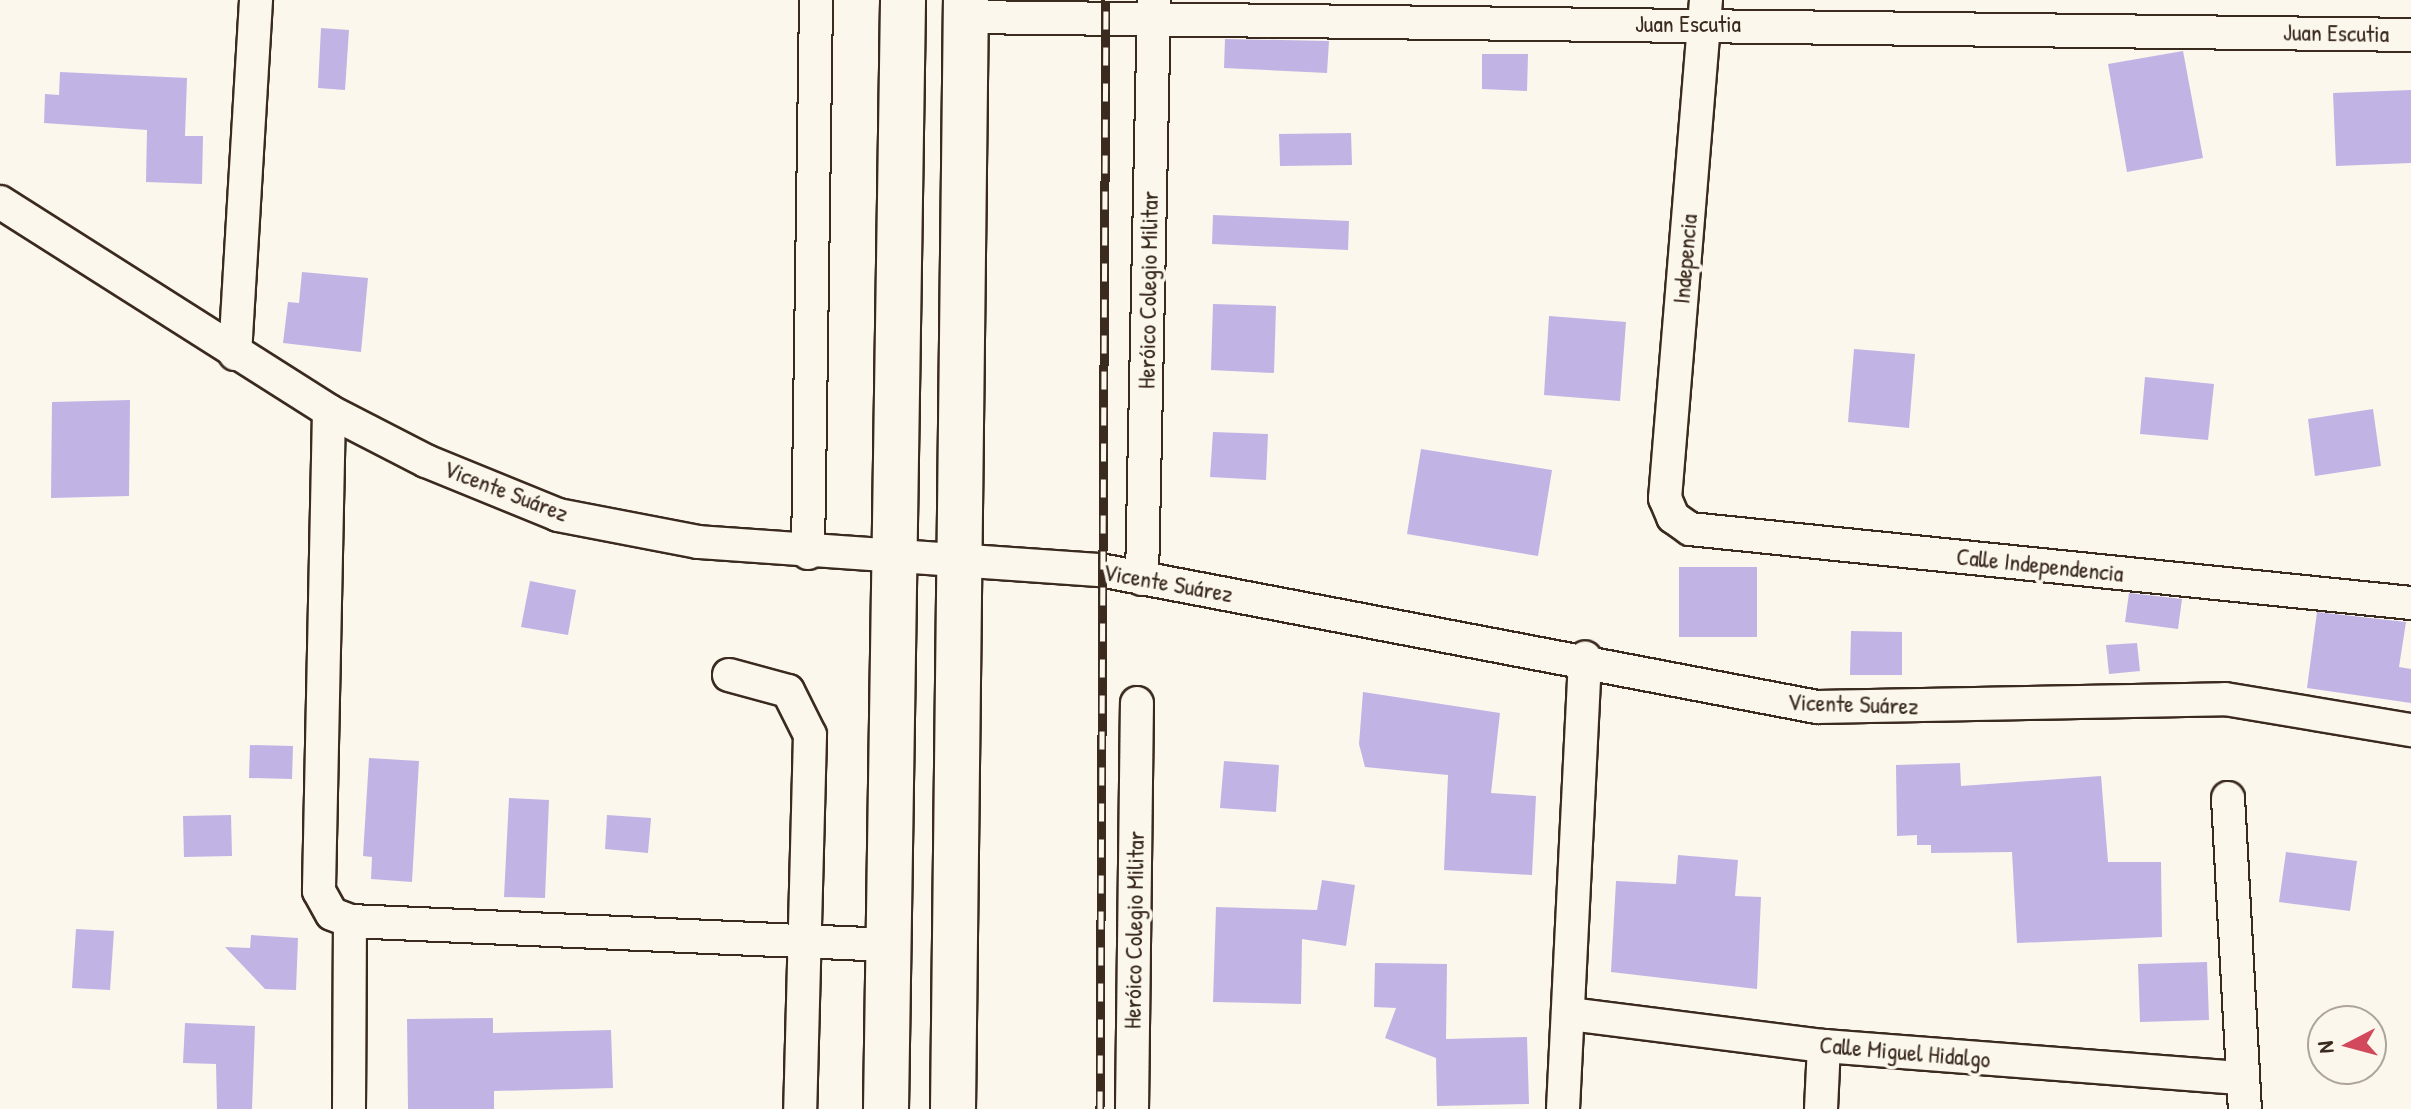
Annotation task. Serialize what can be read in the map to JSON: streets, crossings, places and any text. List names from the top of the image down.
{
  "streets": {
    "street": [
      "Juan Escutia",
      "Indepencia",
      "Heróico Colegio Militar",
      "Vicente Suárez",
      "Calle Independencia",
      "Calle Miguel Hidalgo"
    ]
  },
  "crossings": [
    ["Juan Escutia", "Indepencia"],
    ["Juan Escutia", "Heróico Colegio Militar"],
    ["Indepencia", "Calle Independencia"],
    ["Heróico Colegio Militar", "Vicente Suárez"]
  ],
  "north": "left"
}
